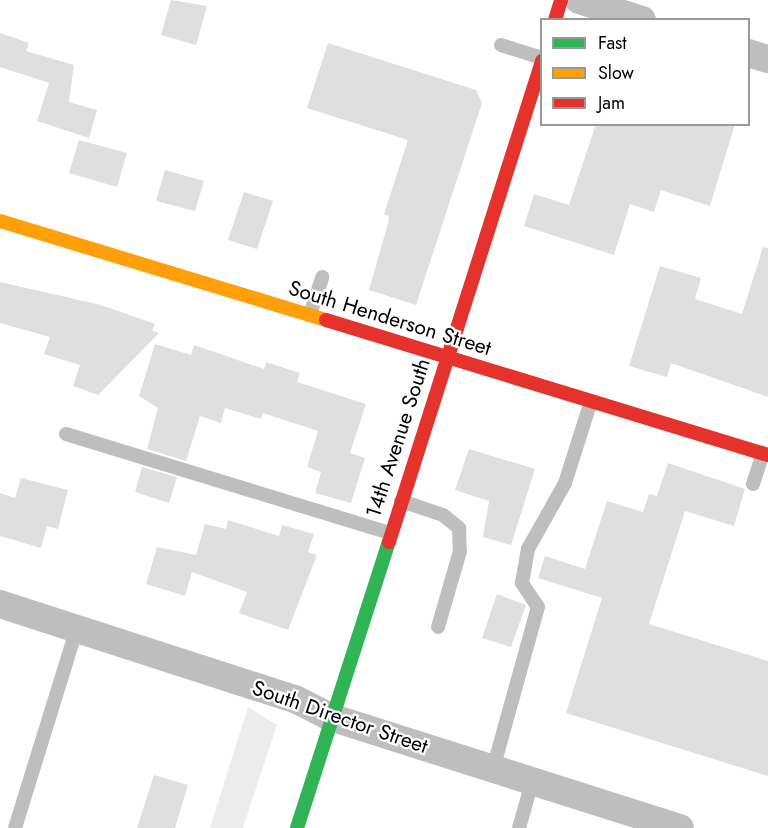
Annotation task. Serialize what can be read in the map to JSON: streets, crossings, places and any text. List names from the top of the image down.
{
  "streets": {
    "main road": ["South Henderson Street", "14th Avenue South"],
    "street": ["South Director Street"]
  },
  "crossings": [
    ["South Henderson Street", "14th Avenue South"],
    ["14th Avenue South", "South Director Street"]
  ],
  "legend": ["Fast", "Slow", "Jam"]
}
